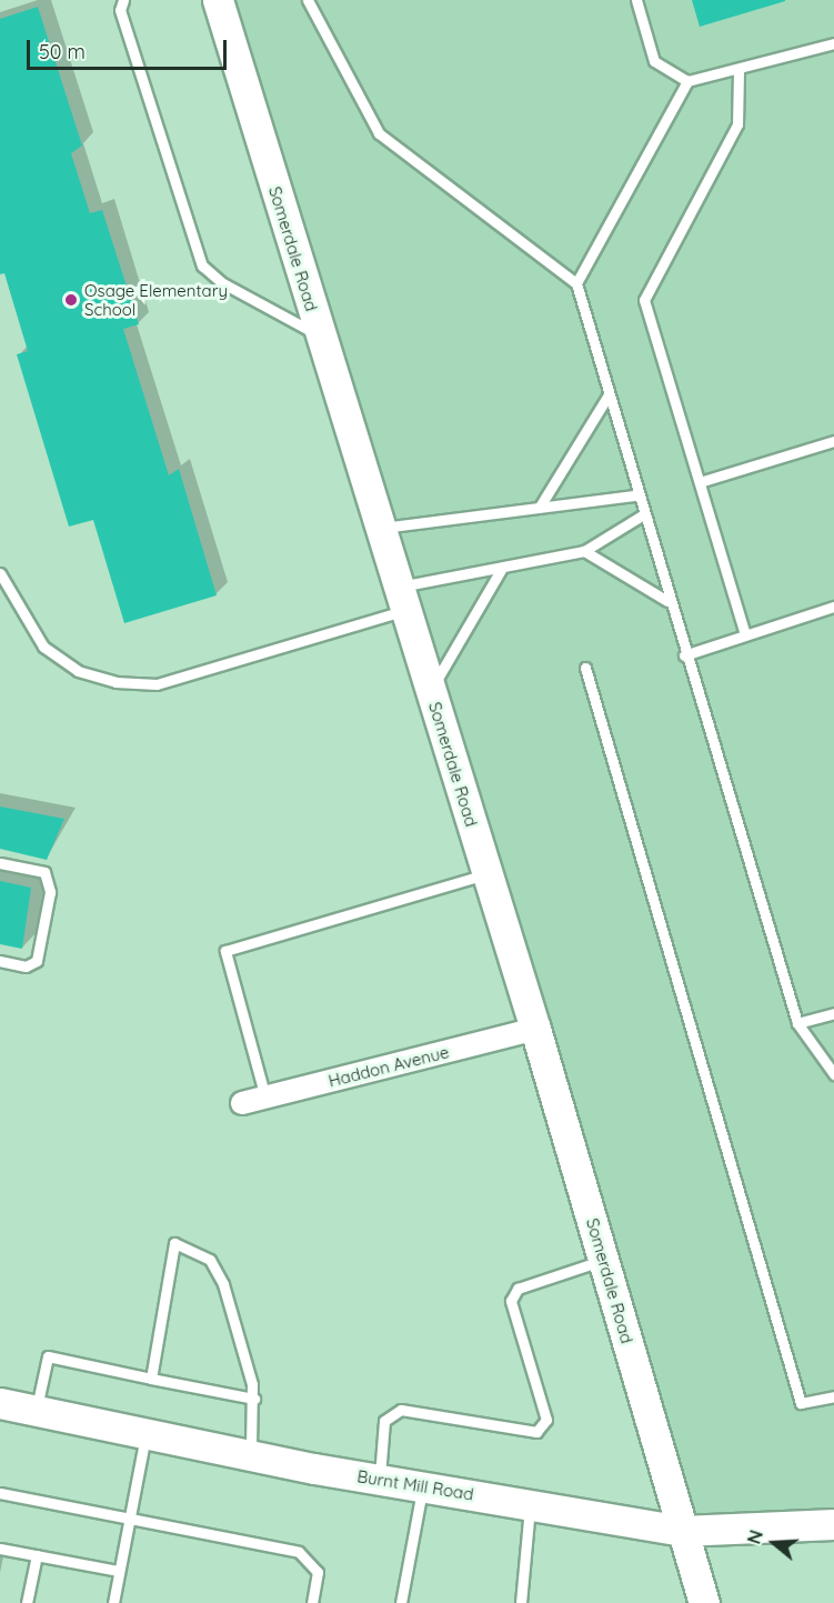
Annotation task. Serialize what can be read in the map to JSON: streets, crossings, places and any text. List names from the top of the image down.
{
  "streets": {
    "main road": ["Somerdale Road", "Burnt Mill Road"],
    "street": ["Haddon Avenue"]
  },
  "crossings": [
    ["Somerdale Road", "Haddon Avenue"],
    ["Somerdale Road", "Burnt Mill Road"]
  ],
  "places": ["Osage Elementary School"],
  "scale_bar": "50 m",
  "north": "left"
}
